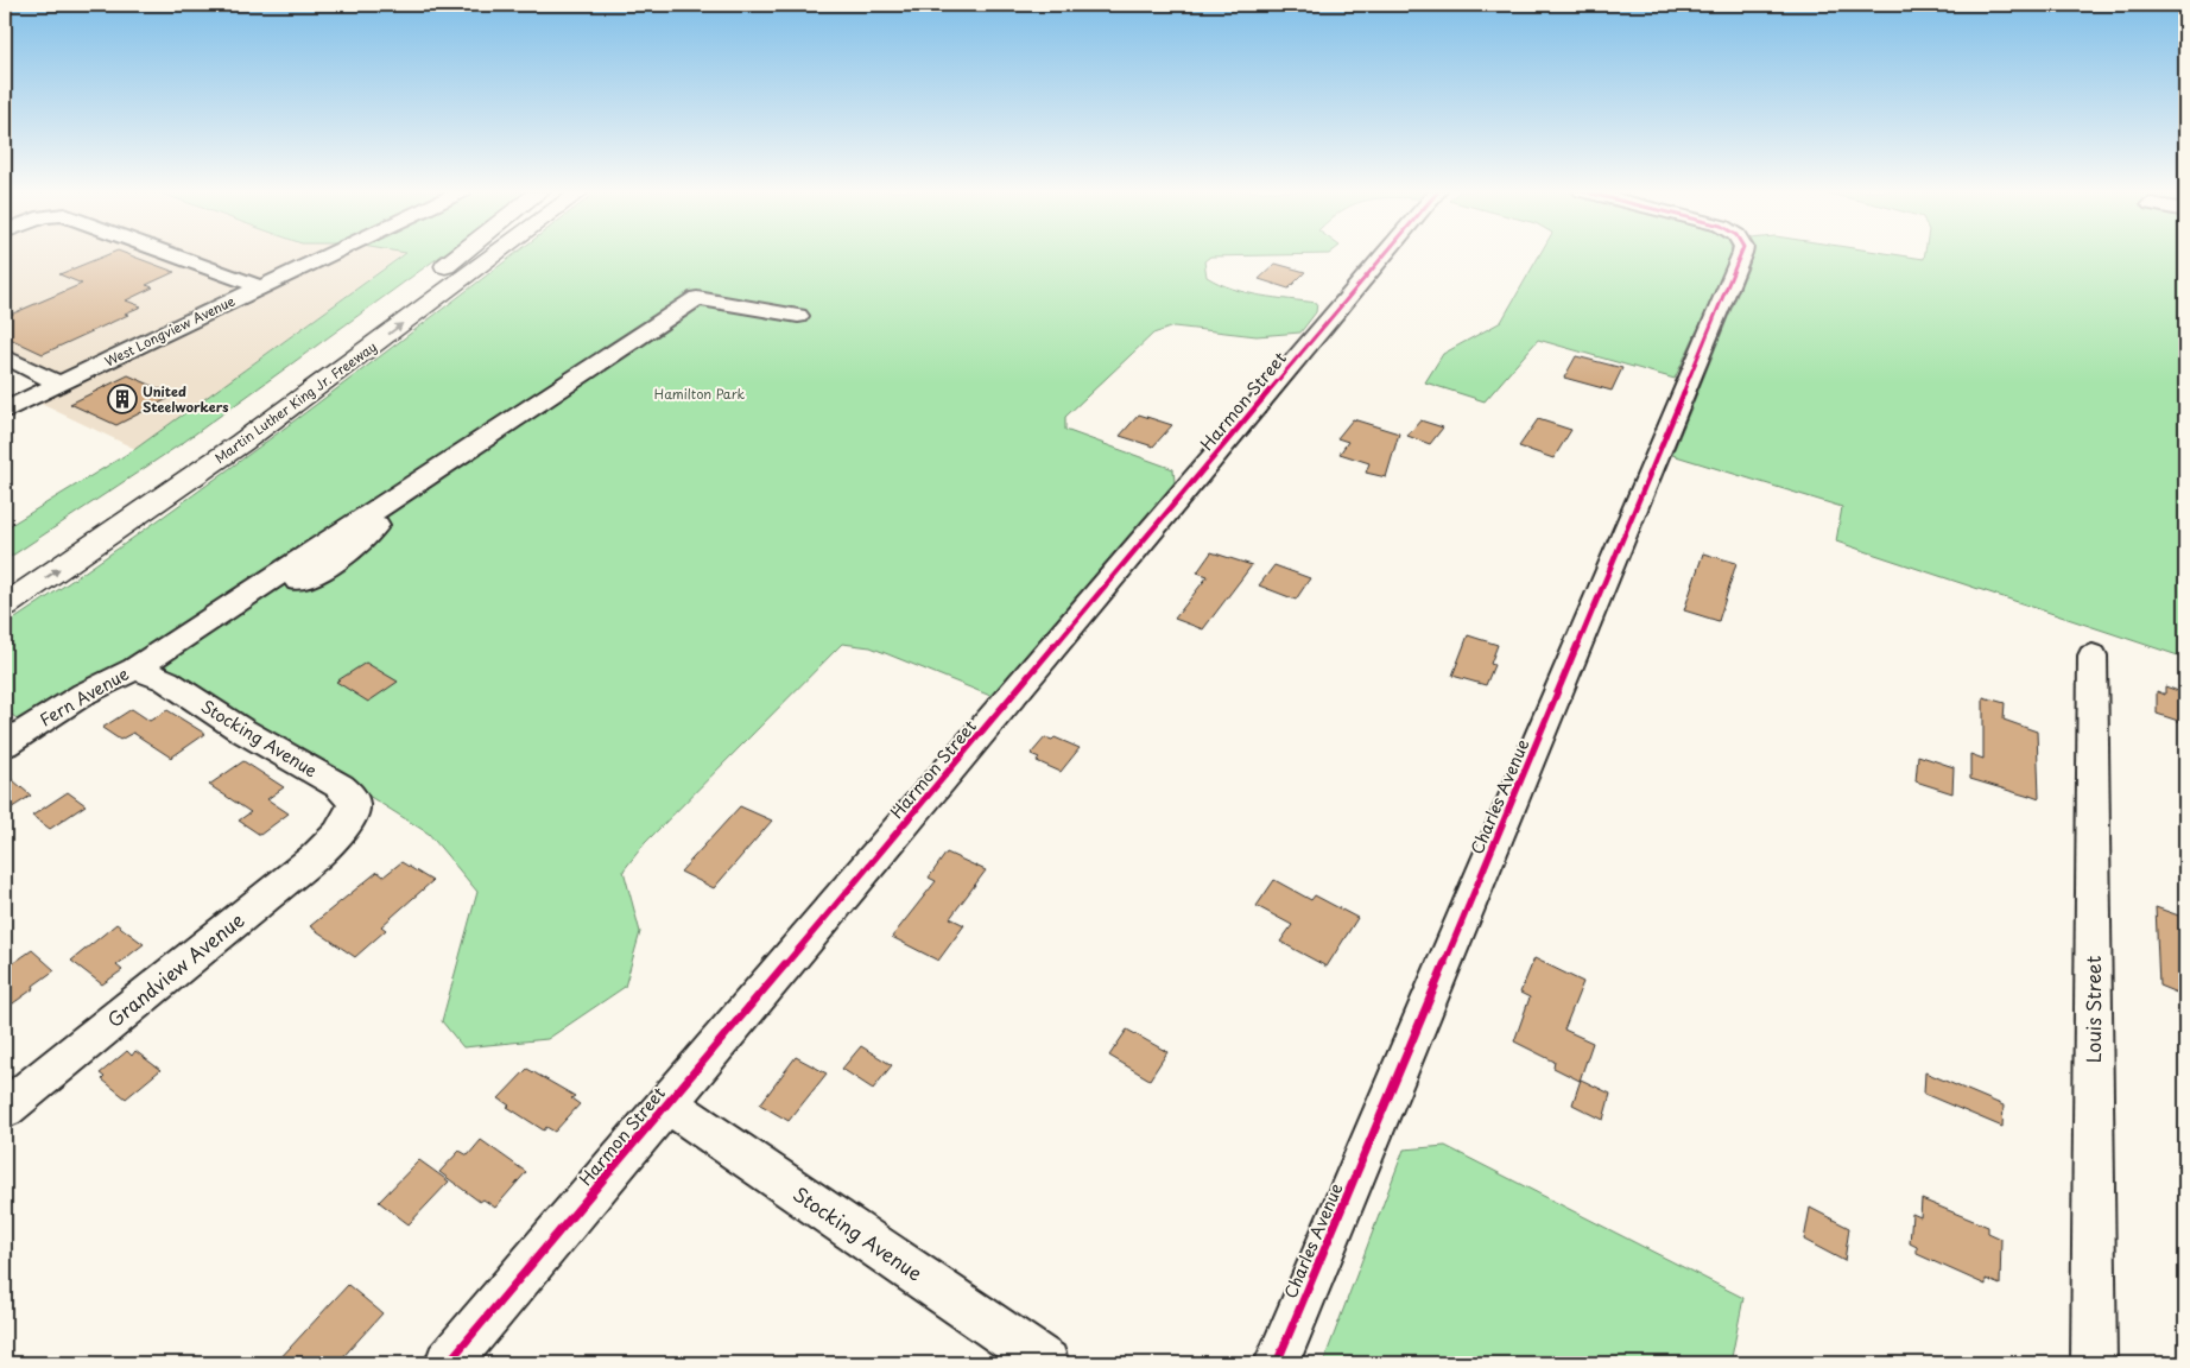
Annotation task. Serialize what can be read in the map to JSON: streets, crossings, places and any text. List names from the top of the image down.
{
  "streets": {
    "highway": ["Martin Luther King Jr. Freeway"],
    "street": [
      "West Longview Avenue",
      "Harmon Street",
      "Fern Avenue",
      "Stocking Avenue",
      "Charles Avenue",
      "Grandview Avenue",
      "Louis Street"
    ]
  },
  "crossings": [
    ["Harmon Street", "Stocking Avenue"],
    ["Fern Avenue", "Stocking Avenue"],
    ["Stocking Avenue", "Grandview Avenue"]
  ],
  "parks": ["Hamilton Park"],
  "places": {
    "building": ["United Steelworkers"]
  }
}
